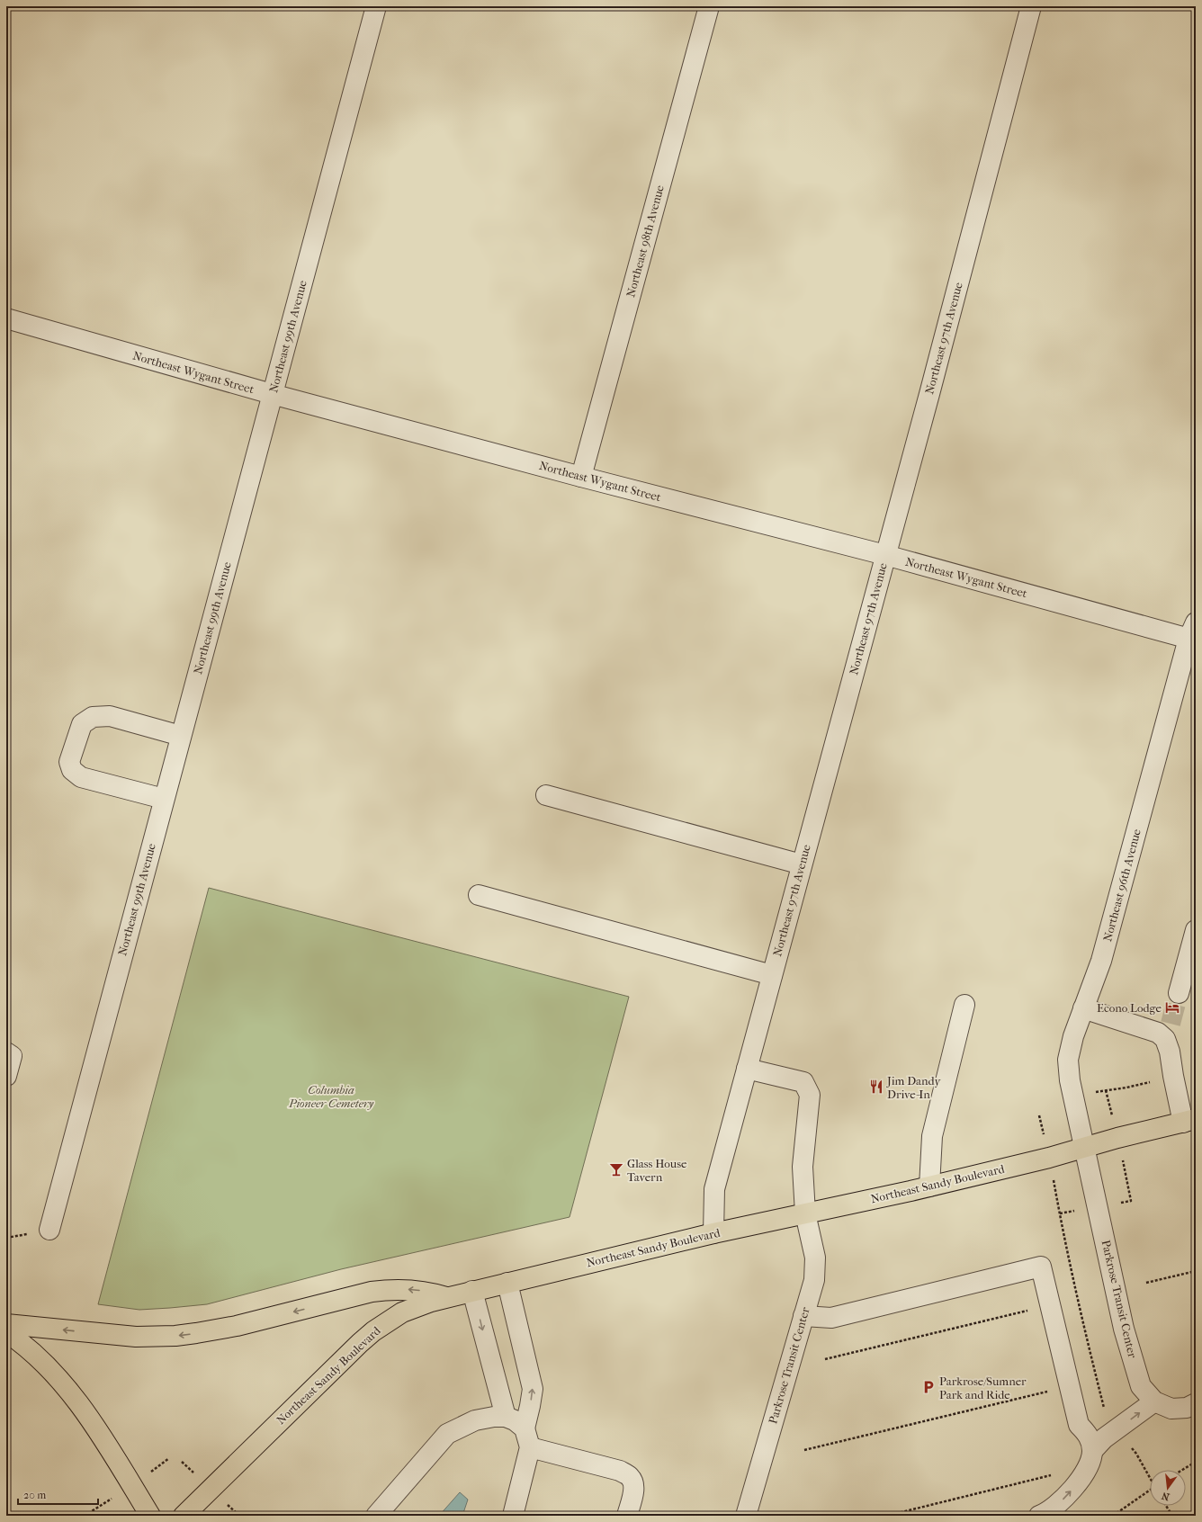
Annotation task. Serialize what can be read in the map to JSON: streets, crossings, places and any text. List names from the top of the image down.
{
  "streets": {
    "main road": ["Northeast Sandy Boulevard"],
    "street": [
      "Northeast 98th Avenue",
      "Northeast 99th Avenue",
      "Northeast 97th Avenue",
      "Northeast Wygant Street",
      "Northeast 96th Avenue",
      "Parkrose Transit Center"
    ]
  },
  "crossings": [
    ["Northeast 98th Avenue", "Northeast Wygant Street"],
    ["Northeast 99th Avenue", "Northeast Wygant Street"],
    ["Northeast 97th Avenue", "Northeast Wygant Street"],
    ["Northeast 97th Avenue", "Northeast Sandy Boulevard"],
    ["Northeast 97th Avenue", "Parkrose Transit Center"],
    ["Northeast Wygant Street", "Northeast 96th Avenue"],
    ["Northeast 96th Avenue", "Northeast Sandy Boulevard"],
    ["Northeast 96th Avenue", "Parkrose Transit Center"],
    ["Northeast Sandy Boulevard", "Parkrose Transit Center"]
  ],
  "parks": ["Columbia Pioneer Cemetery"],
  "places": {
    "hotel": ["Econo Lodge"],
    "restaurant": ["Jim Dandy Drive-In"],
    "bar": ["Glass House Tavern"],
    "parking": ["Parkrose/Sumner Park and Ride"]
  },
  "scale_bar": "20 m",
  "north": "bottom"
}
